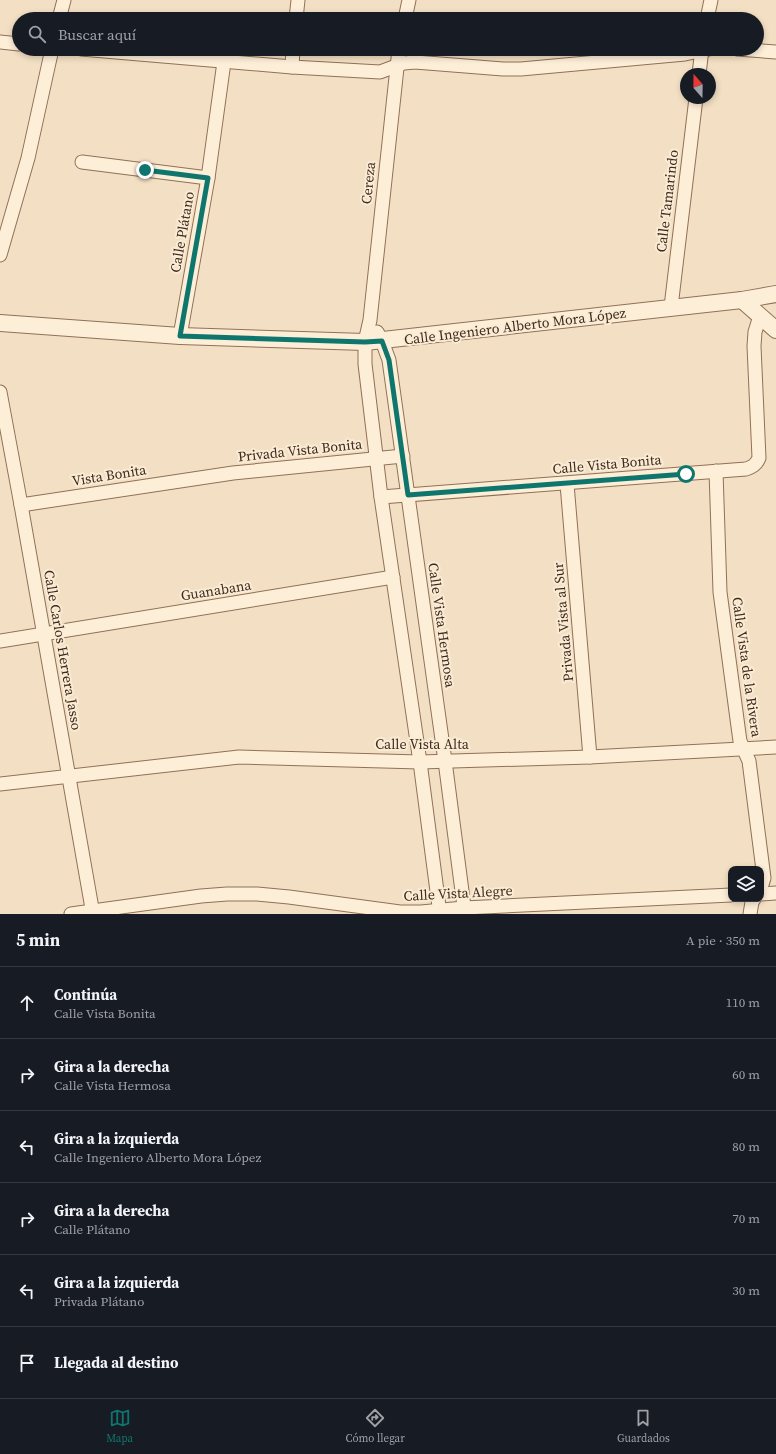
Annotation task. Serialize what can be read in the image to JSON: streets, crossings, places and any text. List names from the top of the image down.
{
  "streets": {
    "street": [
      "Cereza",
      "Calle Tamarindo",
      "Calle Plátano",
      "Calle Ingeniero Alberto Mora López",
      "Privada Vista Bonita",
      "Calle Vista Bonita",
      "Vista Bonita",
      "Guanabana",
      "Privada Vista al Sur",
      "Calle Vista Hermosa",
      "Calle Carlos Herrera Jasso",
      "Calle Vista de la Rivera",
      "Calle Vista Alta",
      "Calle Vista Alegre"
    ]
  },
  "crossings": [
    ["Cereza", "Calle Ingeniero Alberto Mora López"],
    ["Calle Tamarindo", "Calle Ingeniero Alberto Mora López"],
    ["Calle Plátano", "Calle Ingeniero Alberto Mora López"],
    ["Calle Ingeniero Alberto Mora López", "Calle Vista Hermosa"],
    ["Privada Vista Bonita", "Vista Bonita"],
    ["Privada Vista Bonita", "Calle Vista Hermosa"],
    ["Calle Vista Bonita", "Privada Vista al Sur"],
    ["Calle Vista Bonita", "Calle Vista Hermosa"],
    ["Calle Vista Bonita", "Calle Vista de la Rivera"],
    ["Vista Bonita", "Calle Carlos Herrera Jasso"],
    ["Guanabana", "Calle Carlos Herrera Jasso"],
    ["Privada Vista al Sur", "Calle Vista Alta"],
    ["Calle Vista Hermosa", "Calle Vista Alta"],
    ["Calle Vista Hermosa", "Calle Vista Alegre"],
    ["Calle Carlos Herrera Jasso", "Calle Vista Alta"],
    ["Calle Carlos Herrera Jasso", "Calle Vista Alegre"],
    ["Calle Vista de la Rivera", "Calle Vista Alta"]
  ],
  "north": "top",
  "page": {
    "search": "Buscar aquí",
    "heading": ["5 min", "A pie · 350 m"],
    "list": [
      ["Continúa", "Calle Vista Bonita", "110 m"],
      ["Gira a la derecha", "Calle Vista Hermosa", "60 m"],
      ["Gira a la izquierda", "Calle Ingeniero Alberto Mora López", "80 m"],
      ["Gira a la derecha", "Calle Plátano", "70 m"],
      ["Gira a la izquierda", "Privada Plátano", "30 m"],
      "Llegada al destino"
    ],
    "nav": ["Mapa", "Cómo llegar", "Guardados"]
  }
}
